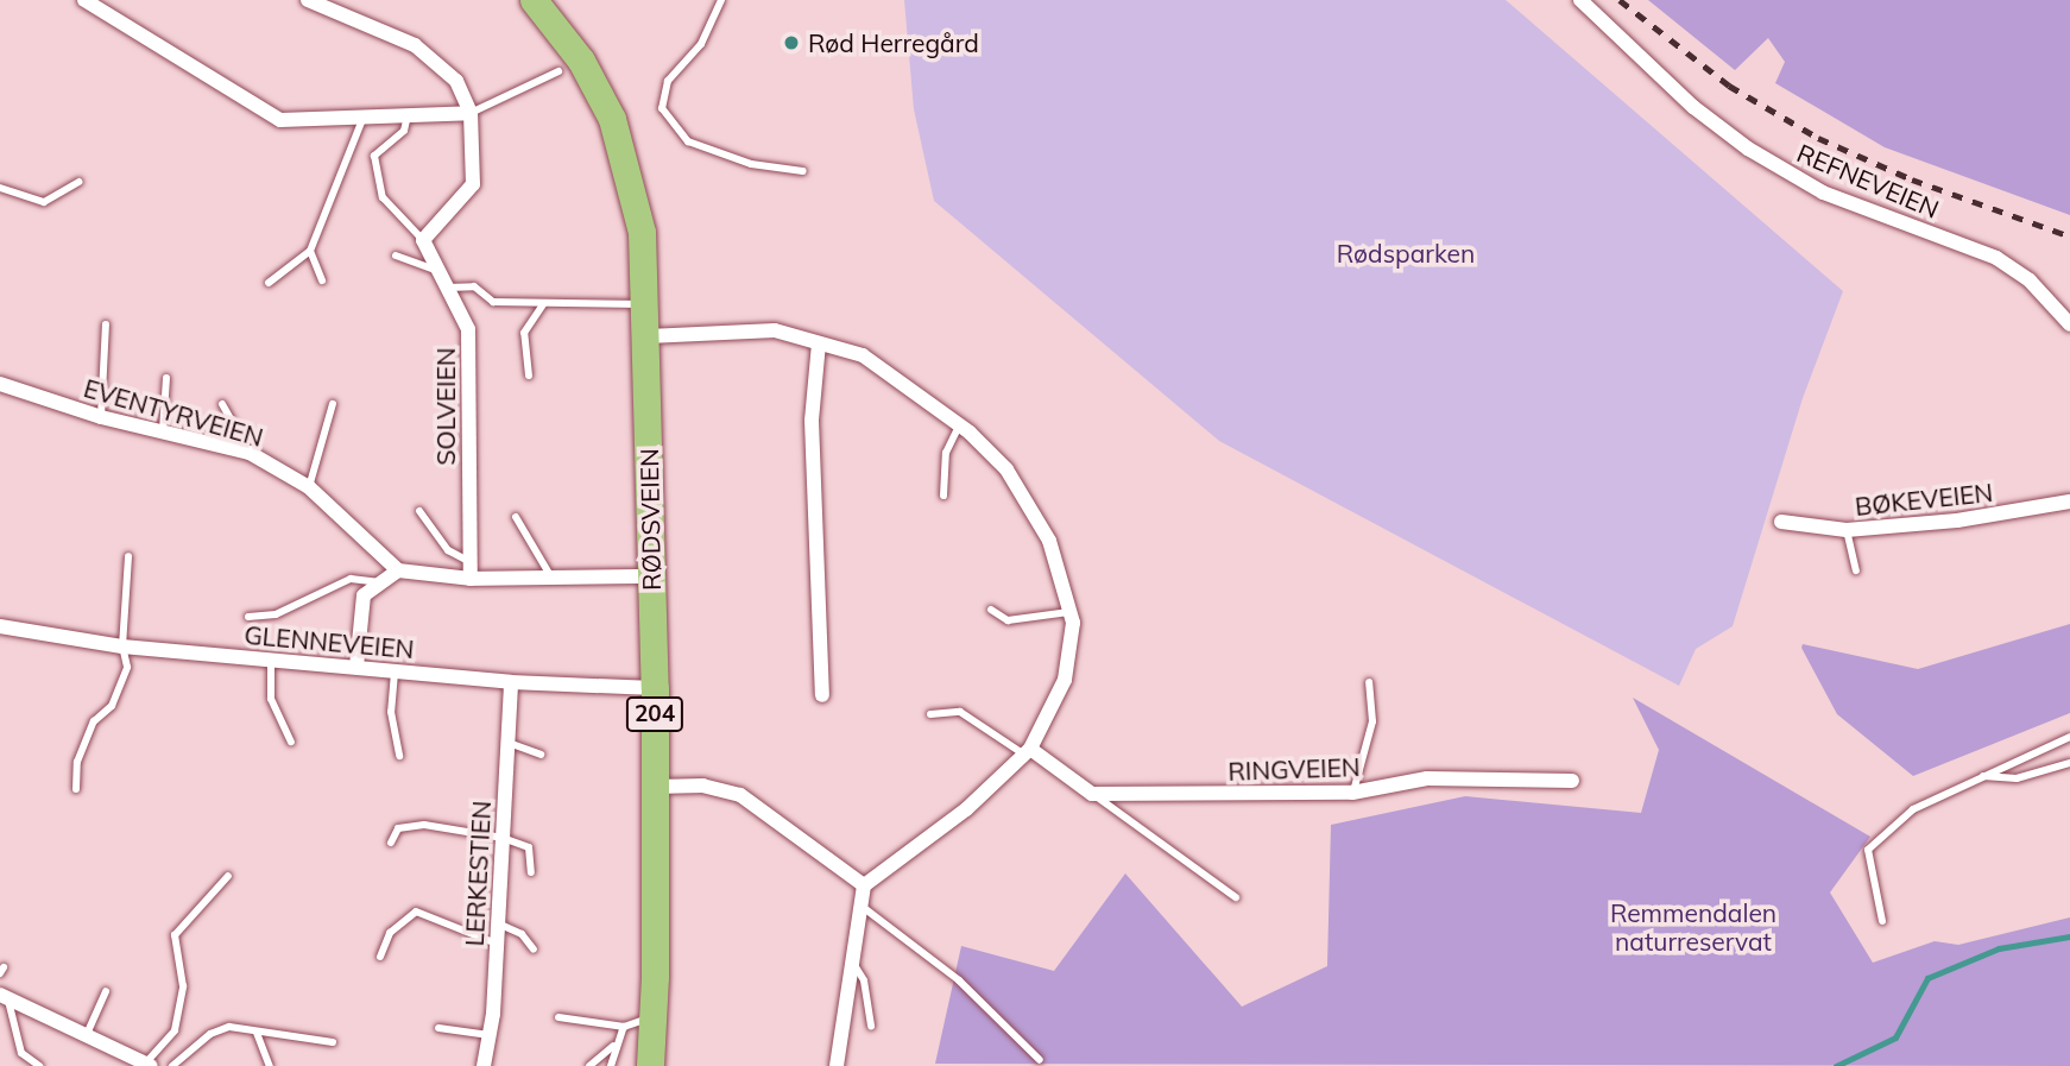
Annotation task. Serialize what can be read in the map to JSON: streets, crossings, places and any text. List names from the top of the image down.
{
  "streets": {
    "highway": ["RØDSVEIEN", "204"],
    "street": [
      "REFNEVEIEN",
      "SOLVEIEN",
      "EVENTYRVEIEN",
      "BØKEVEIEN",
      "GLENNEVEIEN",
      "RINGVEIEN",
      "LERKESTIEN"
    ]
  },
  "crossings": [
    ["RØDSVEIEN", "GLENNEVEIEN"],
    ["GLENNEVEIEN", "LERKESTIEN"]
  ],
  "parks": ["Rødsparken", "Remmendalen naturreservat"],
  "places": ["Rød Herregård"]
}
